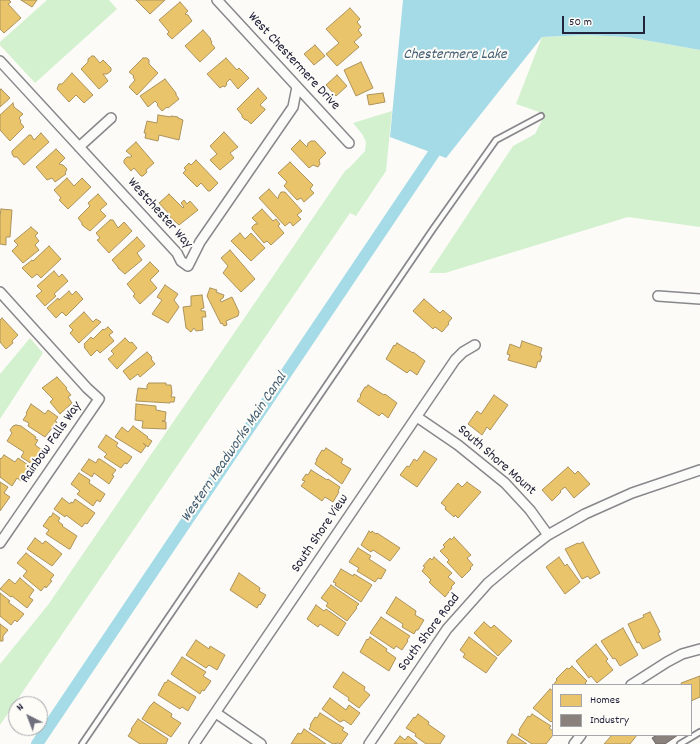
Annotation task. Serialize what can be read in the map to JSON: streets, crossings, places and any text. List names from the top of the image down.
{
  "streets": {
    "street": [
      "West Chestermere Drive",
      "Westchester Way",
      "Rainbow Falls Way",
      "South Shore Mount",
      "South Shore View",
      "South Shore Road"
    ]
  },
  "crossings": [
    ["West Chestermere Drive", "Westchester Way"],
    ["South Shore Mount", "South Shore View"],
    ["South Shore Mount", "South Shore Road"]
  ],
  "water": ["Chestermere Lake", "Western Headworks Main Canal"],
  "legend": ["Homes", "Industry"],
  "scale_bar": "50 m",
  "north": "top left"
}
